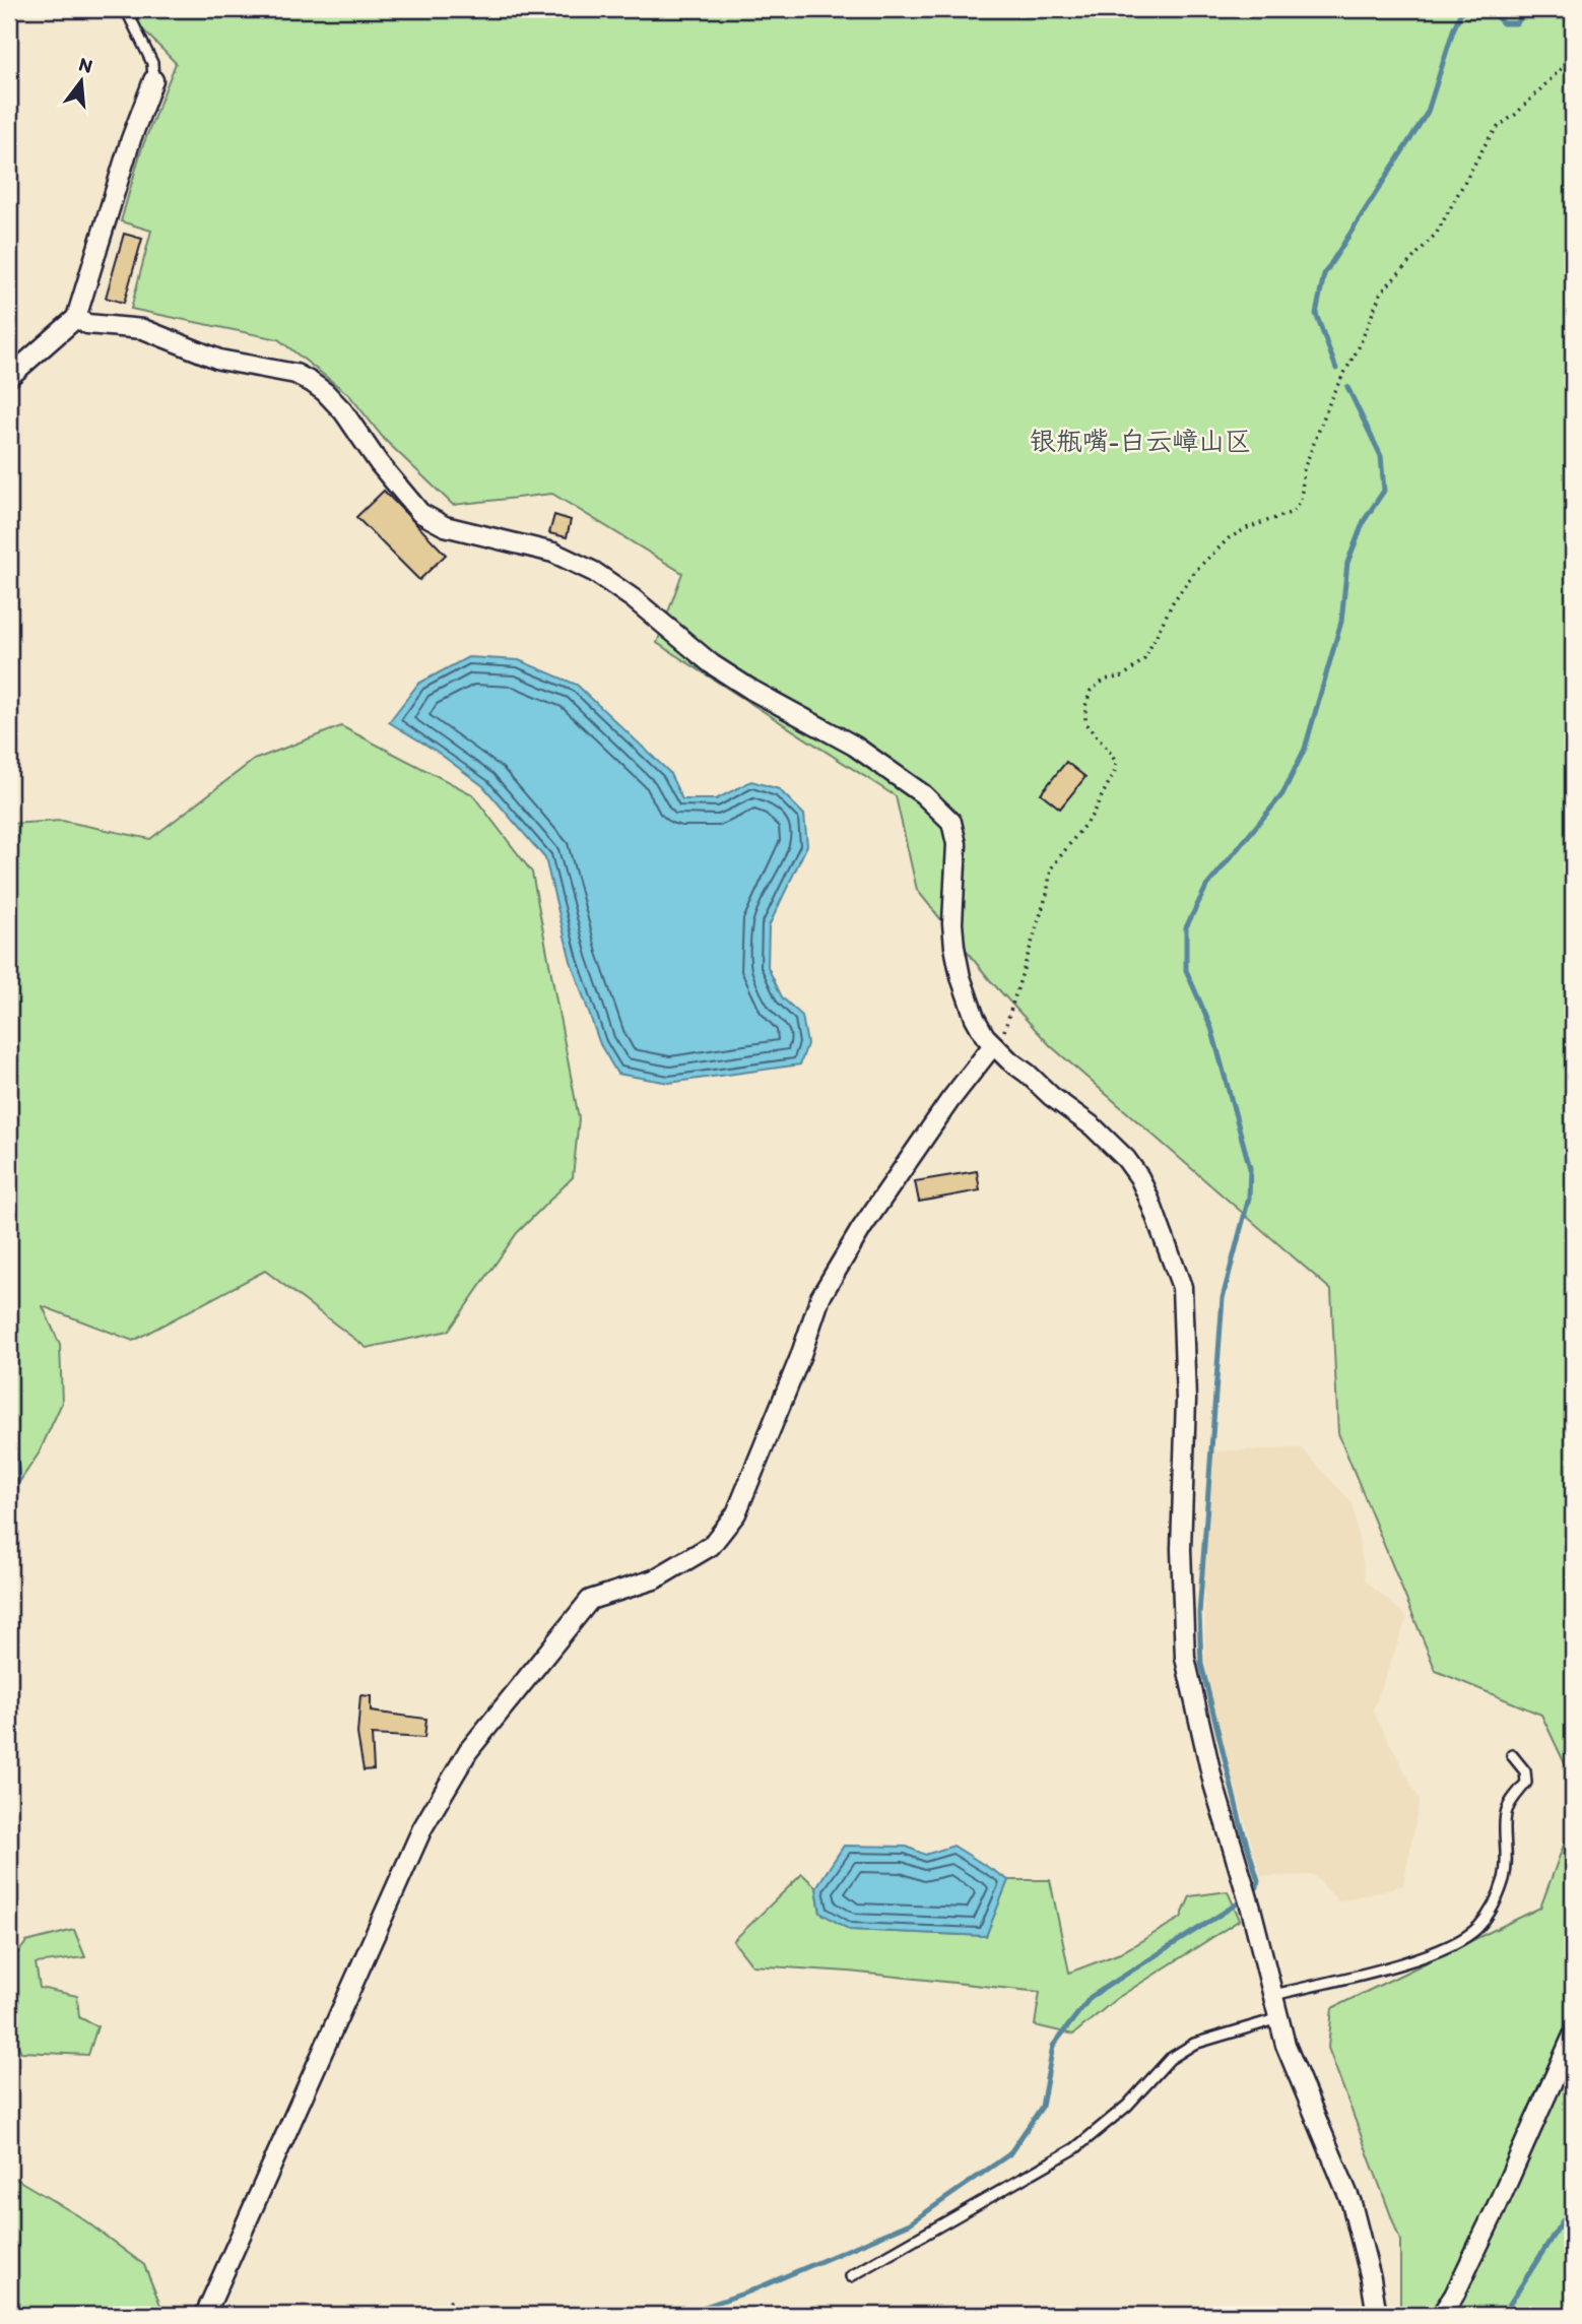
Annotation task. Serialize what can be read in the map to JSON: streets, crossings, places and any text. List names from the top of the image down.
{
  "parks": ["银瓶嘴-白云嶂山区"],
  "north": "top"
}
